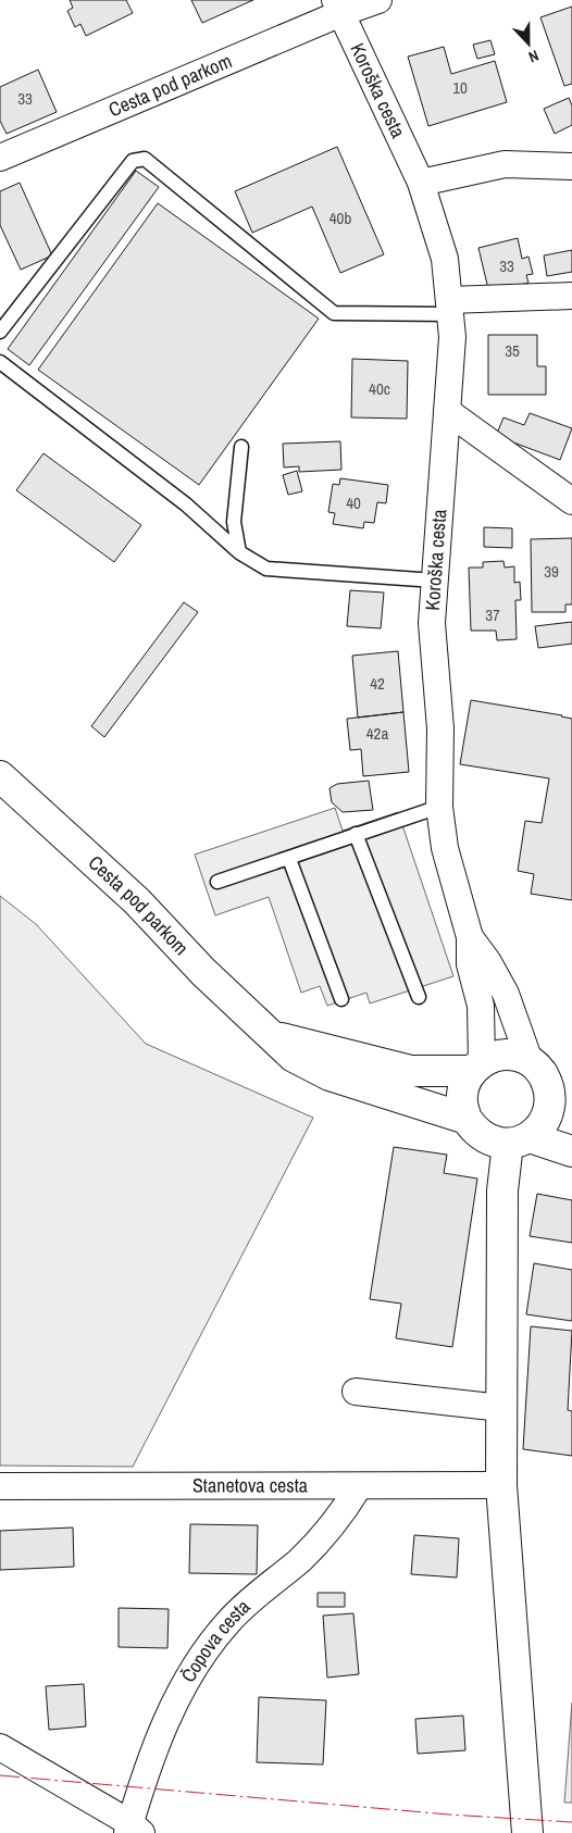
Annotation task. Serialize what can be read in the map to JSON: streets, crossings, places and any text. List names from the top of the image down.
{
  "streets": {
    "main road": ["Cesta pod parkom"],
    "street": ["Koroška cesta", "Stanetova cesta", "Čopova cesta"]
  },
  "crossings": [
    ["Cesta pod parkom", "Koroška cesta"],
    ["Stanetova cesta", "Čopova cesta"]
  ],
  "house_numbers": [
    "10",
    "33",
    "40b",
    "33",
    "35",
    "40c",
    "40",
    "39",
    "37",
    "42",
    "42a"
  ],
  "north": "bottom"
}
